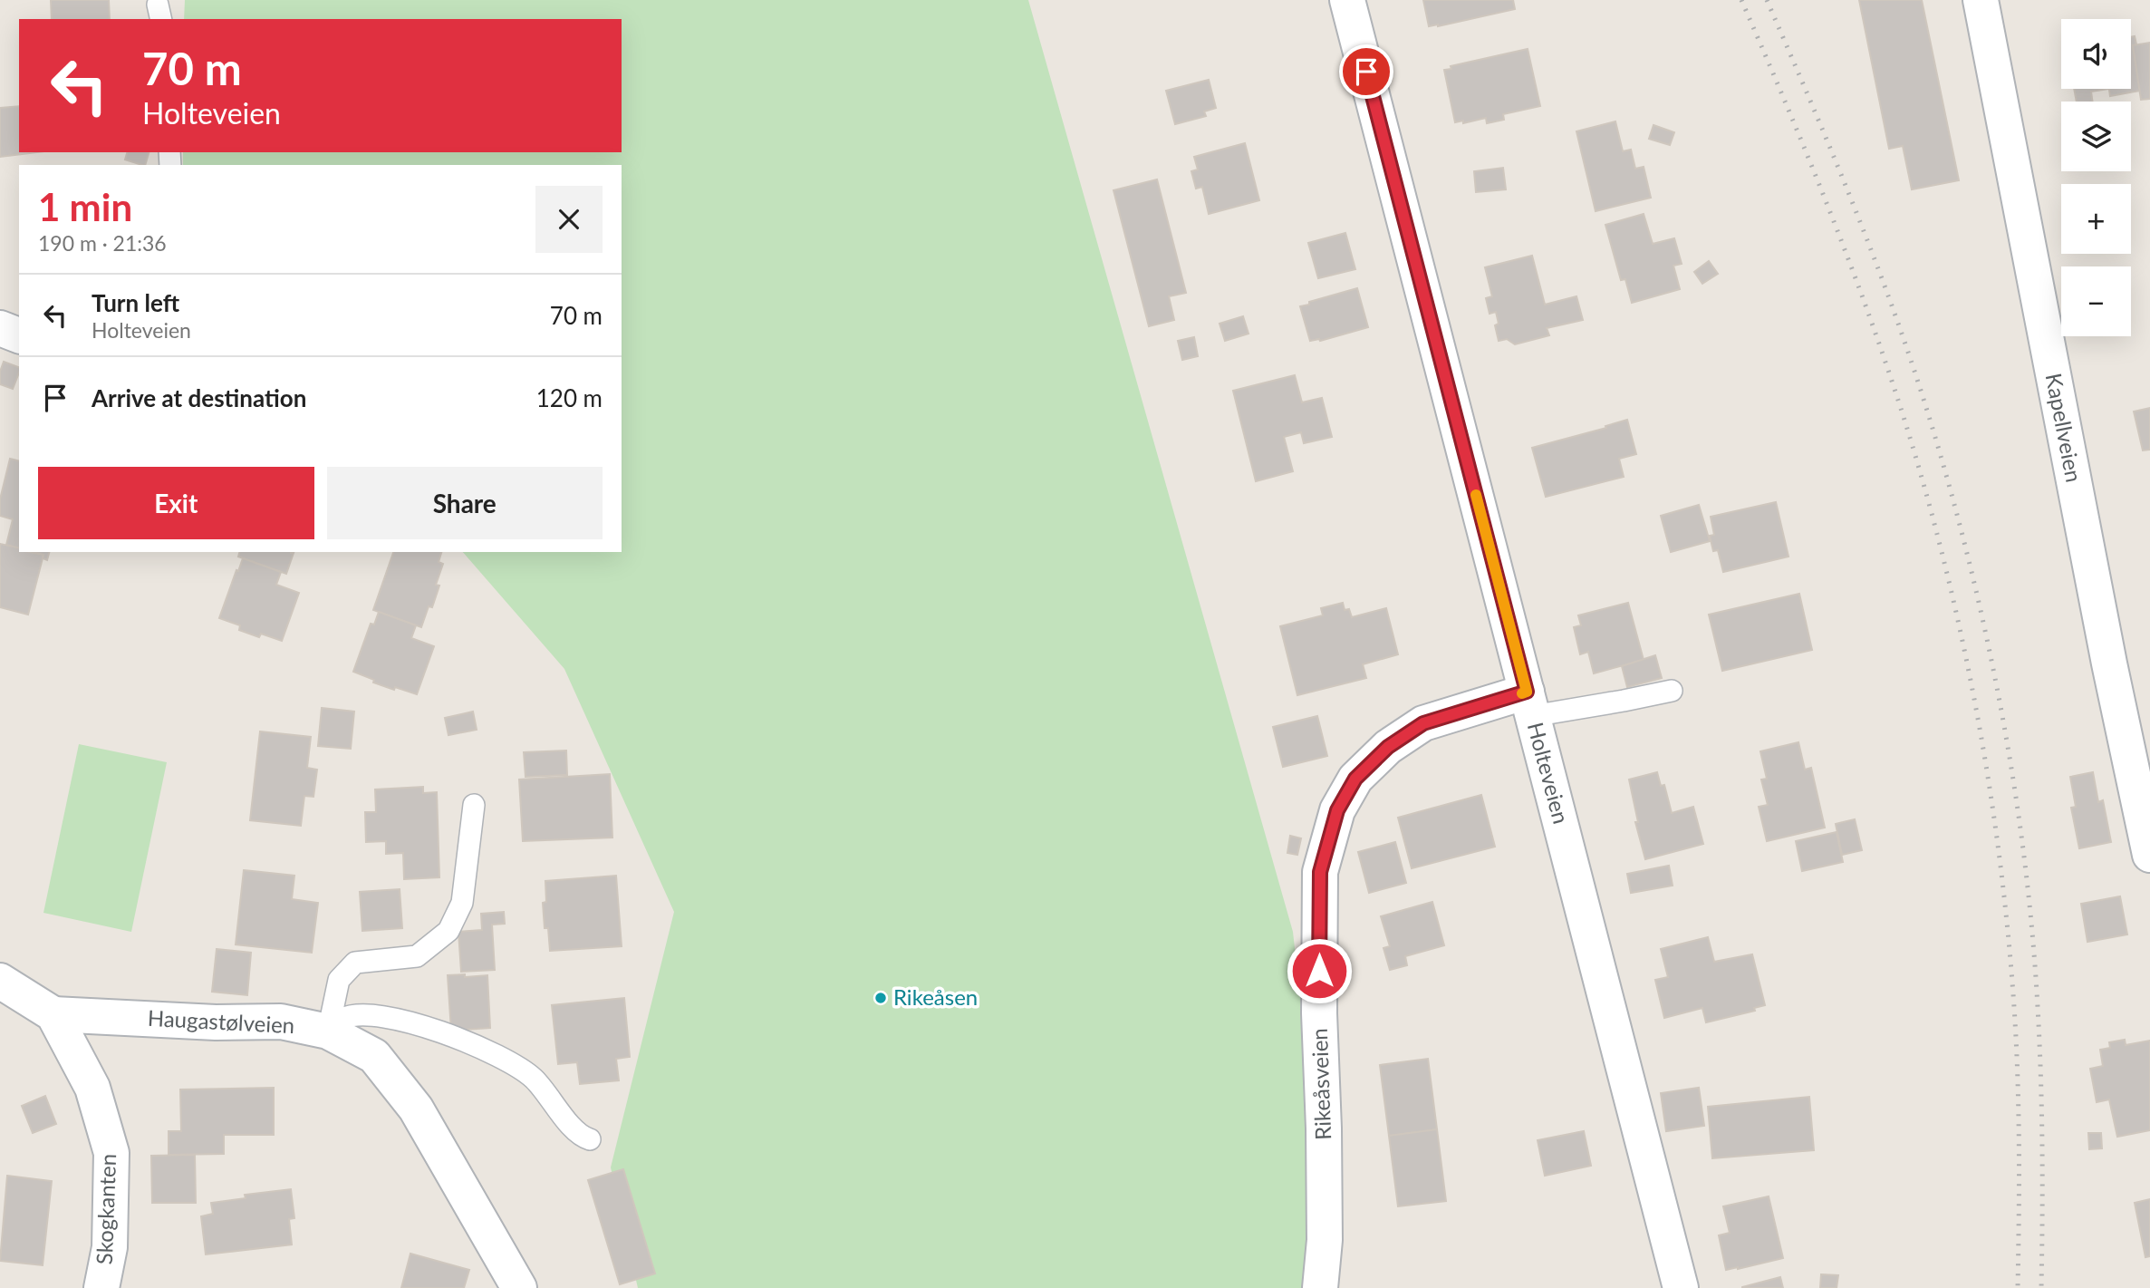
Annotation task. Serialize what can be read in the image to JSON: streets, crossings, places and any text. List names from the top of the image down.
{
  "streets": {
    "street": [
      "Kapellveien",
      "Holteveien",
      "Haugastølveien",
      "Rikeåsveien",
      "Skogkanten"
    ]
  },
  "crossings": [
    ["Holteveien", "Rikeåsveien"],
    ["Haugastølveien", "Skogkanten"]
  ],
  "places": ["Rikeåsen"],
  "page": {
    "map_buttons": ["+", "−"],
    "turn": ["70 m", "Holteveien"],
    "heading": ["1 min", "190 m · 21:36"],
    "list": [
      {
        "name": "Turn left",
        "note": "Holteveien",
        "value": "70 m"
      },
      {
        "name": "Arrive at destination",
        "value": "120 m"
      }
    ],
    "buttons": ["Exit", "Share"]
  }
}
